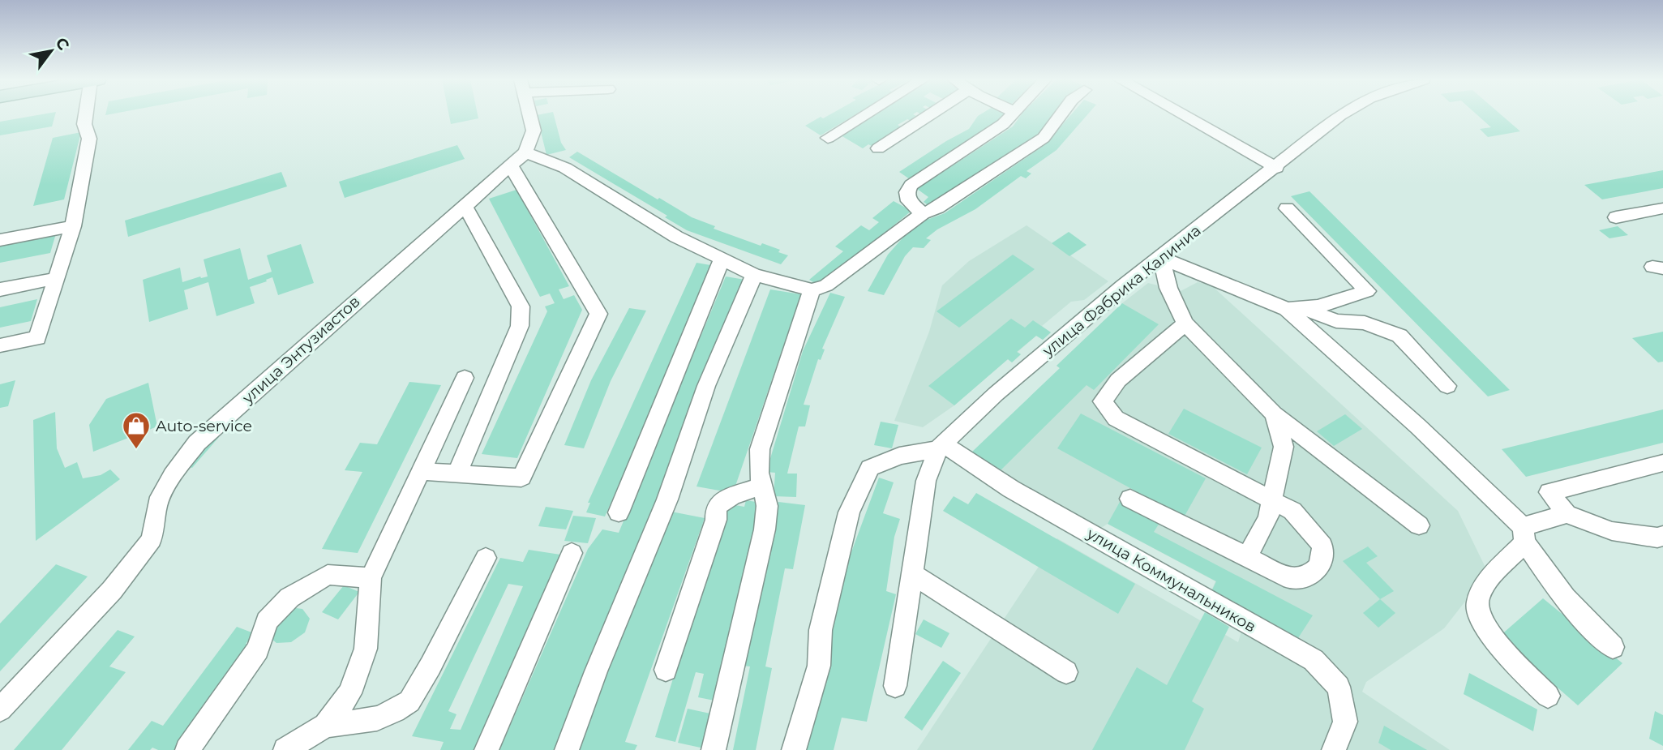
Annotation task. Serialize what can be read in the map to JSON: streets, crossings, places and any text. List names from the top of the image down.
{
  "streets": {
    "street": ["улица Фабрика Калиниа", "улица Энтузиастов", "улица Коммунальников"]
  },
  "crossings": [
    ["улица Фабрика Калиниа", "улица Коммунальников"]
  ],
  "places": {
    "shop": ["Auto-service"]
  },
  "north": "top right"
}
